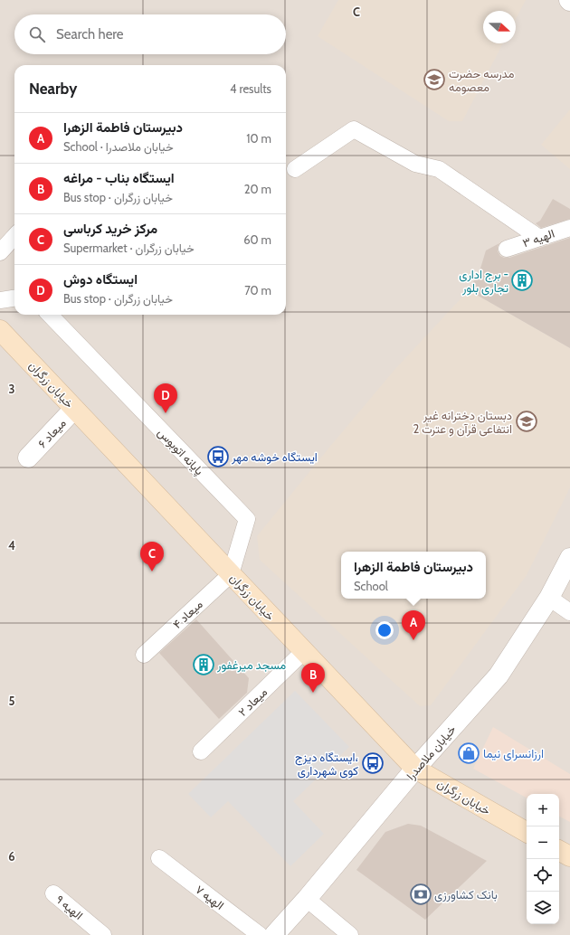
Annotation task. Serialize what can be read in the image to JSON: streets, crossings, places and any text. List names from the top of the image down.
{
  "streets": {
    "street": ["خیابان زرگران", "میعاد ۶", "خیابان ملاصدرا"],
    "lane": [
      "الهیه ۳",
      "پایانه اتوبوس",
      "میعاد ۴",
      "میعاد ۲",
      "الهیه ۷",
      "الهیه ۹"
    ]
  },
  "crossings": [
    ["خیابان زرگران", "میعاد ۶"],
    ["خیابان زرگران", "پایانه اتوبوس"],
    ["خیابان زرگران", "میعاد ۴"],
    ["خیابان زرگران", "میعاد ۲"],
    ["خیابان زرگران", "خیابان ملاصدرا"],
    ["پایانه اتوبوس", "میعاد ۴"]
  ],
  "places": {
    "school or university": ["مدرسه حضرت معصومه", "دبستان دخترانه غیر انتفاعی قرآن و عترت 2"],
    "building": ["برج اداری - تجاری بلور", "مسجد میرغفور"],
    "bus stop": ["ایستگاه خوشه مهر", "ایستگاه دیزج، کوی شهرداری"],
    "shop": ["ارزانسرای نیما"],
    "bank": ["بانک کشاورزی"]
  },
  "north": "right",
  "page": {
    "search": "Search here",
    "heading": ["Nearby", "4 results"],
    "list": [
      {
        "mark": "A",
        "name": "دبیرستان فاطمة الزهرا",
        "note": "School · خیابان ملاصدرا",
        "value": "10 m"
      },
      {
        "mark": "B",
        "name": "ایستگاه بناب - مراغه",
        "note": "Bus stop · خیابان زرگران",
        "value": "20 m"
      },
      {
        "mark": "C",
        "name": "مرکز خرید کرباسی",
        "note": "Supermarket · خیابان زرگران",
        "value": "60 m"
      },
      {
        "mark": "D",
        "name": "ایستگاه دوش",
        "note": "Bus stop · خیابان زرگران",
        "value": "70 m"
      }
    ],
    "pins": [
      "D",
      "C",
      "A",
      "B"
    ],
    "popup": ["دبیرستان فاطمة الزهرا", "School"],
    "map_buttons": ["+", "−"]
  },
  "grid": {
    "columns": ["C"],
    "rows": [
      "3",
      "4",
      "5",
      "6"
    ]
  }
}
